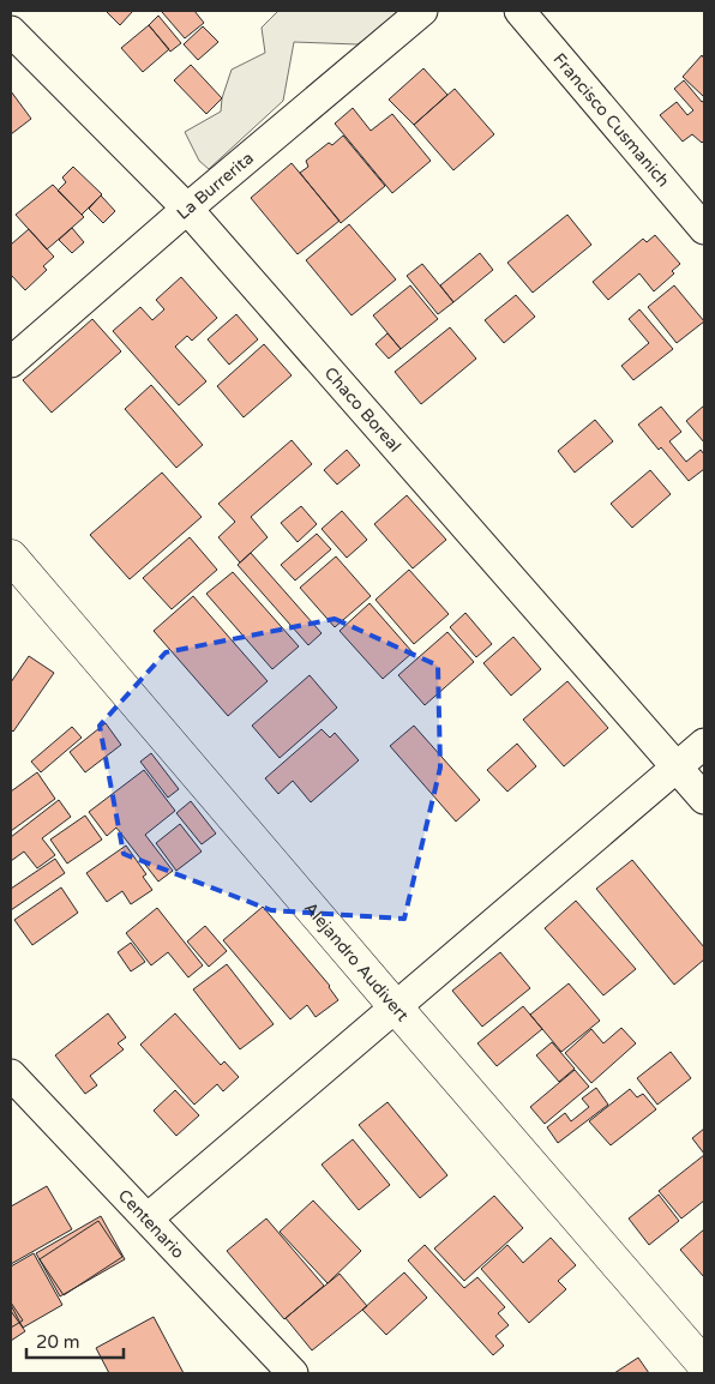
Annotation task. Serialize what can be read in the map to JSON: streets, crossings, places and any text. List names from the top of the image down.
{
  "streets": {
    "street": [
      "Francisco Cusmanich",
      "La Burrerita",
      "Chaco Boreal",
      "Alejandro Audivert",
      "Centenario"
    ]
  },
  "crossings": [
    ["La Burrerita", "Chaco Boreal"]
  ],
  "scale_bar": "20 m"
}
